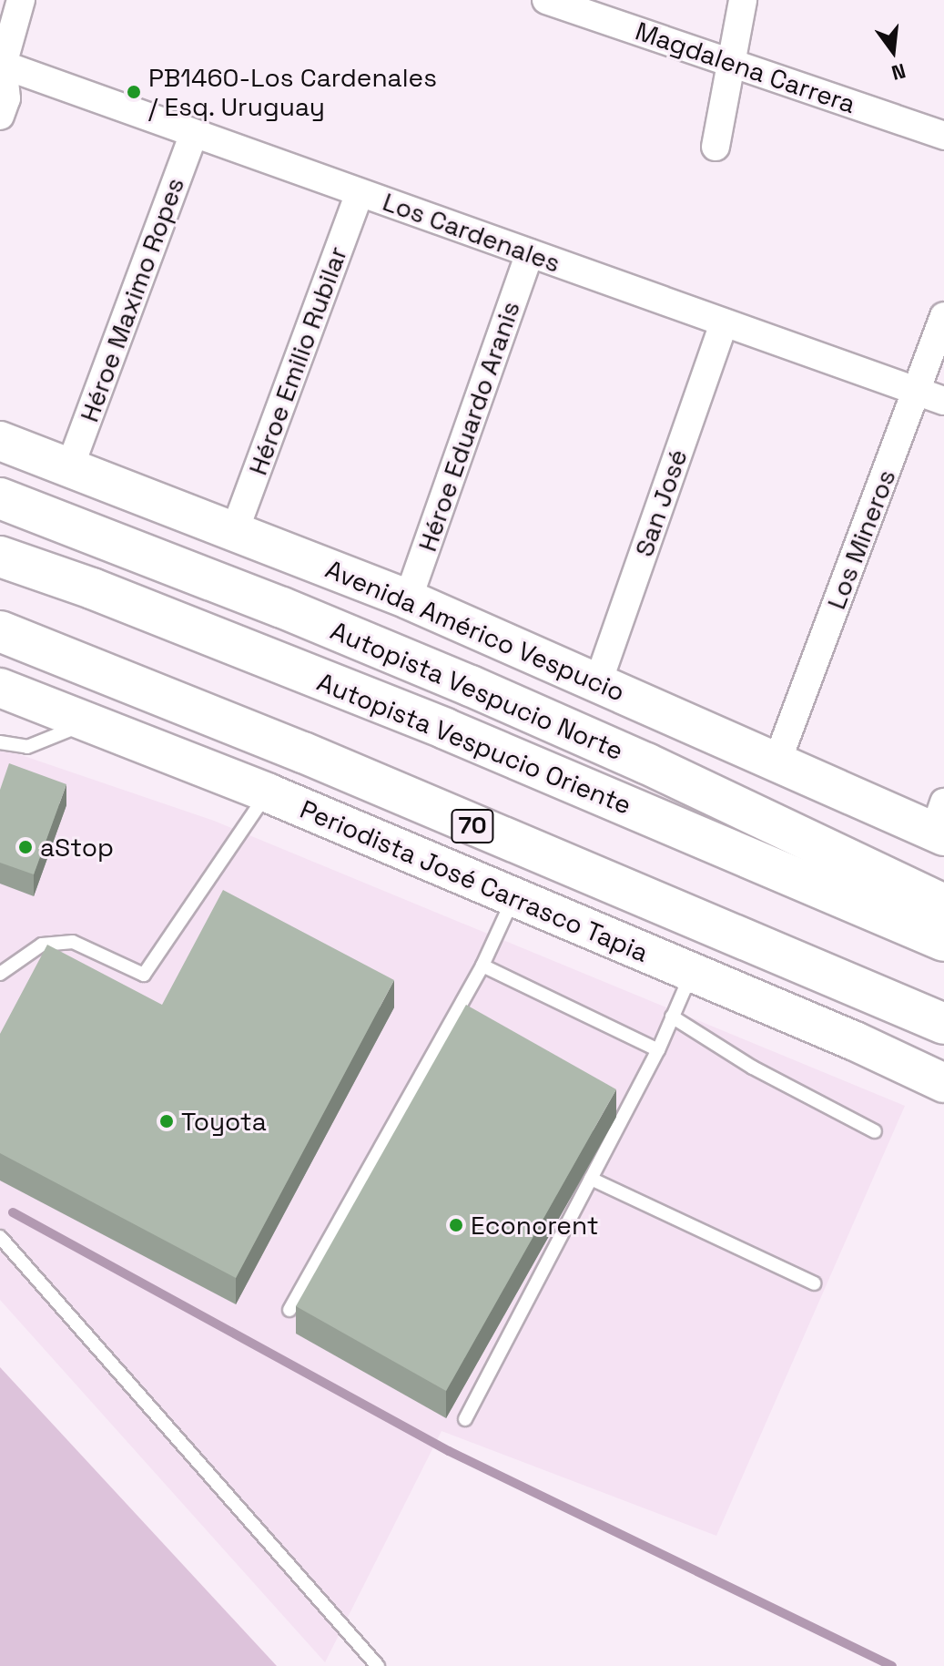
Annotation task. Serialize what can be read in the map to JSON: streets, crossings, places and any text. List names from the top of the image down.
{
  "streets": {
    "highway": ["Autopista Vespucio Norte", "Autopista Vespucio Oriente", "70"],
    "main road": ["Avenida Américo Vespucio", "Periodista José Carrasco Tapia"],
    "street": [
      "Magdalena Carrera",
      "Los Cardenales",
      "Héroe Maximo Ropes",
      "Héroe Emilio Rubilar",
      "Héroe Eduardo Aranis",
      "San José",
      "Los Mineros"
    ]
  },
  "crossings": [
    ["Los Cardenales", "Héroe Maximo Ropes"],
    ["Los Cardenales", "Héroe Emilio Rubilar"],
    ["Los Cardenales", "Héroe Eduardo Aranis"],
    ["Los Cardenales", "San José"],
    ["Los Cardenales", "Los Mineros"],
    ["Héroe Maximo Ropes", "Avenida Américo Vespucio"],
    ["Héroe Emilio Rubilar", "Avenida Américo Vespucio"],
    ["Héroe Eduardo Aranis", "Avenida Américo Vespucio"],
    ["San José", "Avenida Américo Vespucio"],
    ["Los Mineros", "Avenida Américo Vespucio"]
  ],
  "places": [
    "PB1460-Los Cardenales / Esq. Uruguay",
    "aStop",
    "Toyota",
    "Econorent"
  ],
  "north": "bottom"
}
